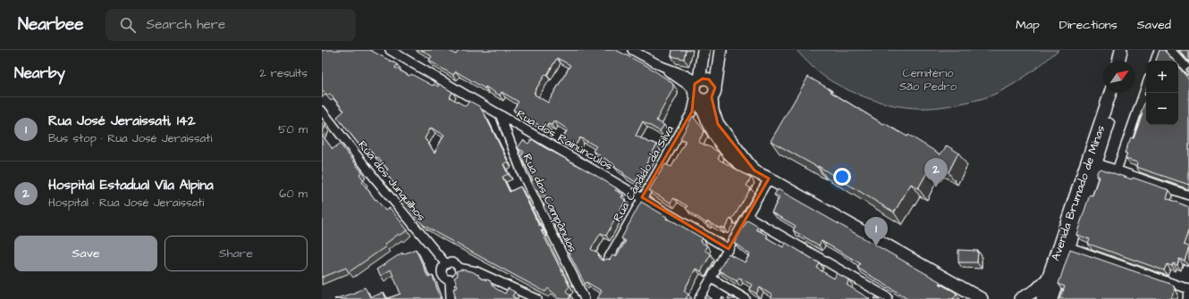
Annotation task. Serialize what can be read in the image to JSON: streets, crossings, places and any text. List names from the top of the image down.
{
  "streets": {
    "main road": ["Avenida Brumado de Minas"],
    "street": [
      "Rua dos Rainúnculos",
      "Rua Cândido da Silva",
      "Rua dos Junquilhos",
      "Rua das Campânulas"
    ]
  },
  "crossings": [
    ["Rua dos Rainúnculos", "Rua Cândido da Silva"],
    ["Rua dos Rainúnculos", "Rua das Campânulas"]
  ],
  "parks": ["Cemitério São Pedro"],
  "north": "top right",
  "page": {
    "header": "Nearbee",
    "search": "Search here",
    "nav": ["Map", "Directions", "Saved"],
    "heading": ["Nearby", "2 results"],
    "map_buttons": ["+", "−"],
    "list": [
      {
        "mark": "1",
        "name": "Rua José Jeraissati, 142",
        "note": "Bus stop · Rua José Jeraissati",
        "value": "50 m"
      },
      {
        "mark": "2",
        "name": "Hospital Estadual Vila Alpina",
        "note": "Hospital · Rua José Jeraissati",
        "value": "60 m"
      }
    ],
    "pins": ["2", "1"],
    "buttons": ["Save", "Share"]
  }
}
